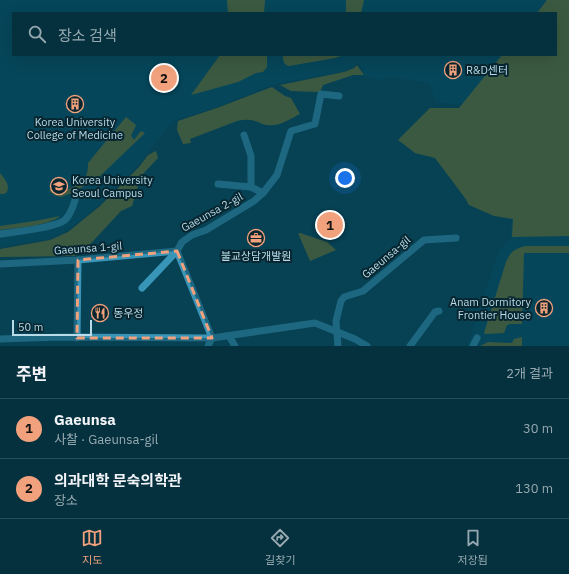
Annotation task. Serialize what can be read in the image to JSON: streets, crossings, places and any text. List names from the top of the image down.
{
  "streets": {
    "street": ["Gaeunsa 2-gil", "Gaeunsa 1-gil", "Gaeunsa-gil"]
  },
  "crossings": [
    ["Gaeunsa 2-gil", "Gaeunsa 1-gil"]
  ],
  "places": {
    "building": ["R&D센터", "Korea University College of Medicine", "Anam Dormitory Frontier House"],
    "school or university": ["Korea University Seoul Campus"],
    "office": ["불교상담개발원"],
    "restaurant": ["동우정"]
  },
  "scale_bar": "50 m",
  "page": {
    "search": "장소 검색",
    "pins": ["2", "1"],
    "scale": "50 m",
    "heading": ["주변", "2개 결과"],
    "list": [
      {
        "mark": "1",
        "name": "Gaeunsa",
        "note": "사찰 · Gaeunsa-gil",
        "value": "30 m"
      },
      {
        "mark": "2",
        "name": "의과대학 문숙의학관",
        "note": "장소",
        "value": "130 m"
      }
    ],
    "nav": ["지도", "길찾기", "저장됨"]
  }
}
